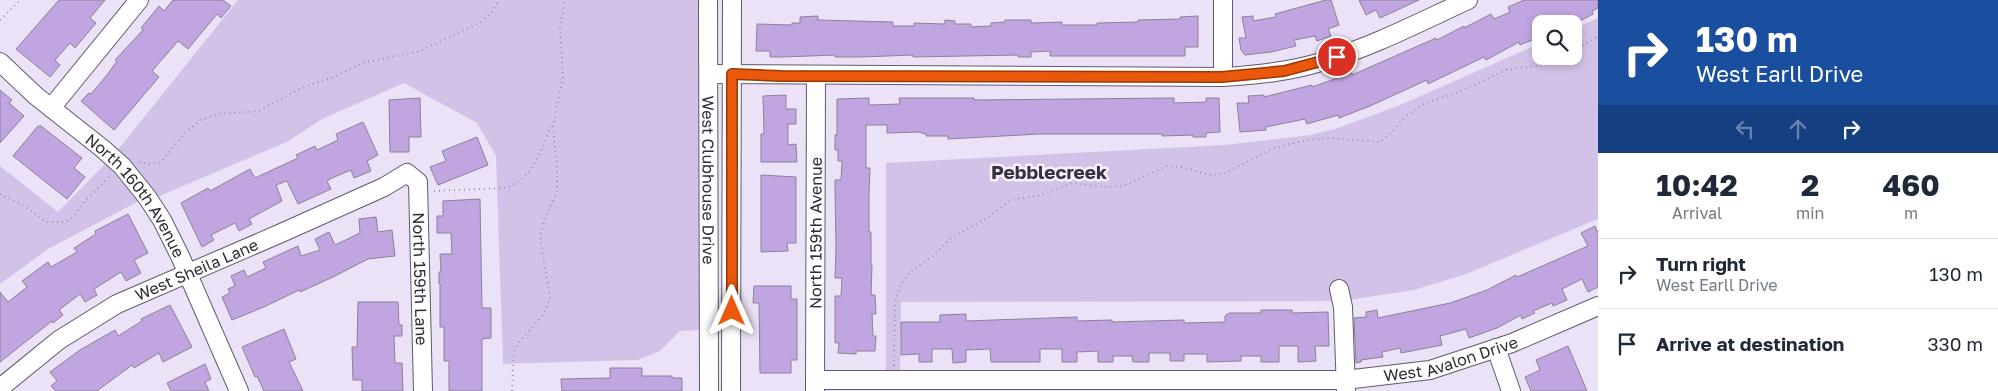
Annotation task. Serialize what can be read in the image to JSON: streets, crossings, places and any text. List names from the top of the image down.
{
  "streets": {
    "street": [
      "West Clubhouse Drive",
      "North 160th Avenue",
      "North 159th Avenue",
      "West Sheila Lane",
      "North 159th Lane",
      "West Avalon Drive"
    ]
  },
  "crossings": [
    ["North 160th Avenue", "West Sheila Lane"],
    ["North 159th Avenue", "West Avalon Drive"],
    ["West Sheila Lane", "North 159th Lane"]
  ],
  "districts": ["Pebblecreek"],
  "page": {
    "turn": ["130 m", "West Earll Drive"],
    "eta": [
      "10:42",
      "Arrival",
      "2",
      "min",
      "460",
      "m"
    ],
    "list": [
      {
        "name": "Turn right",
        "note": "West Earll Drive",
        "value": "130 m"
      },
      {
        "name": "Arrive at destination",
        "value": "330 m"
      }
    ]
  }
}
